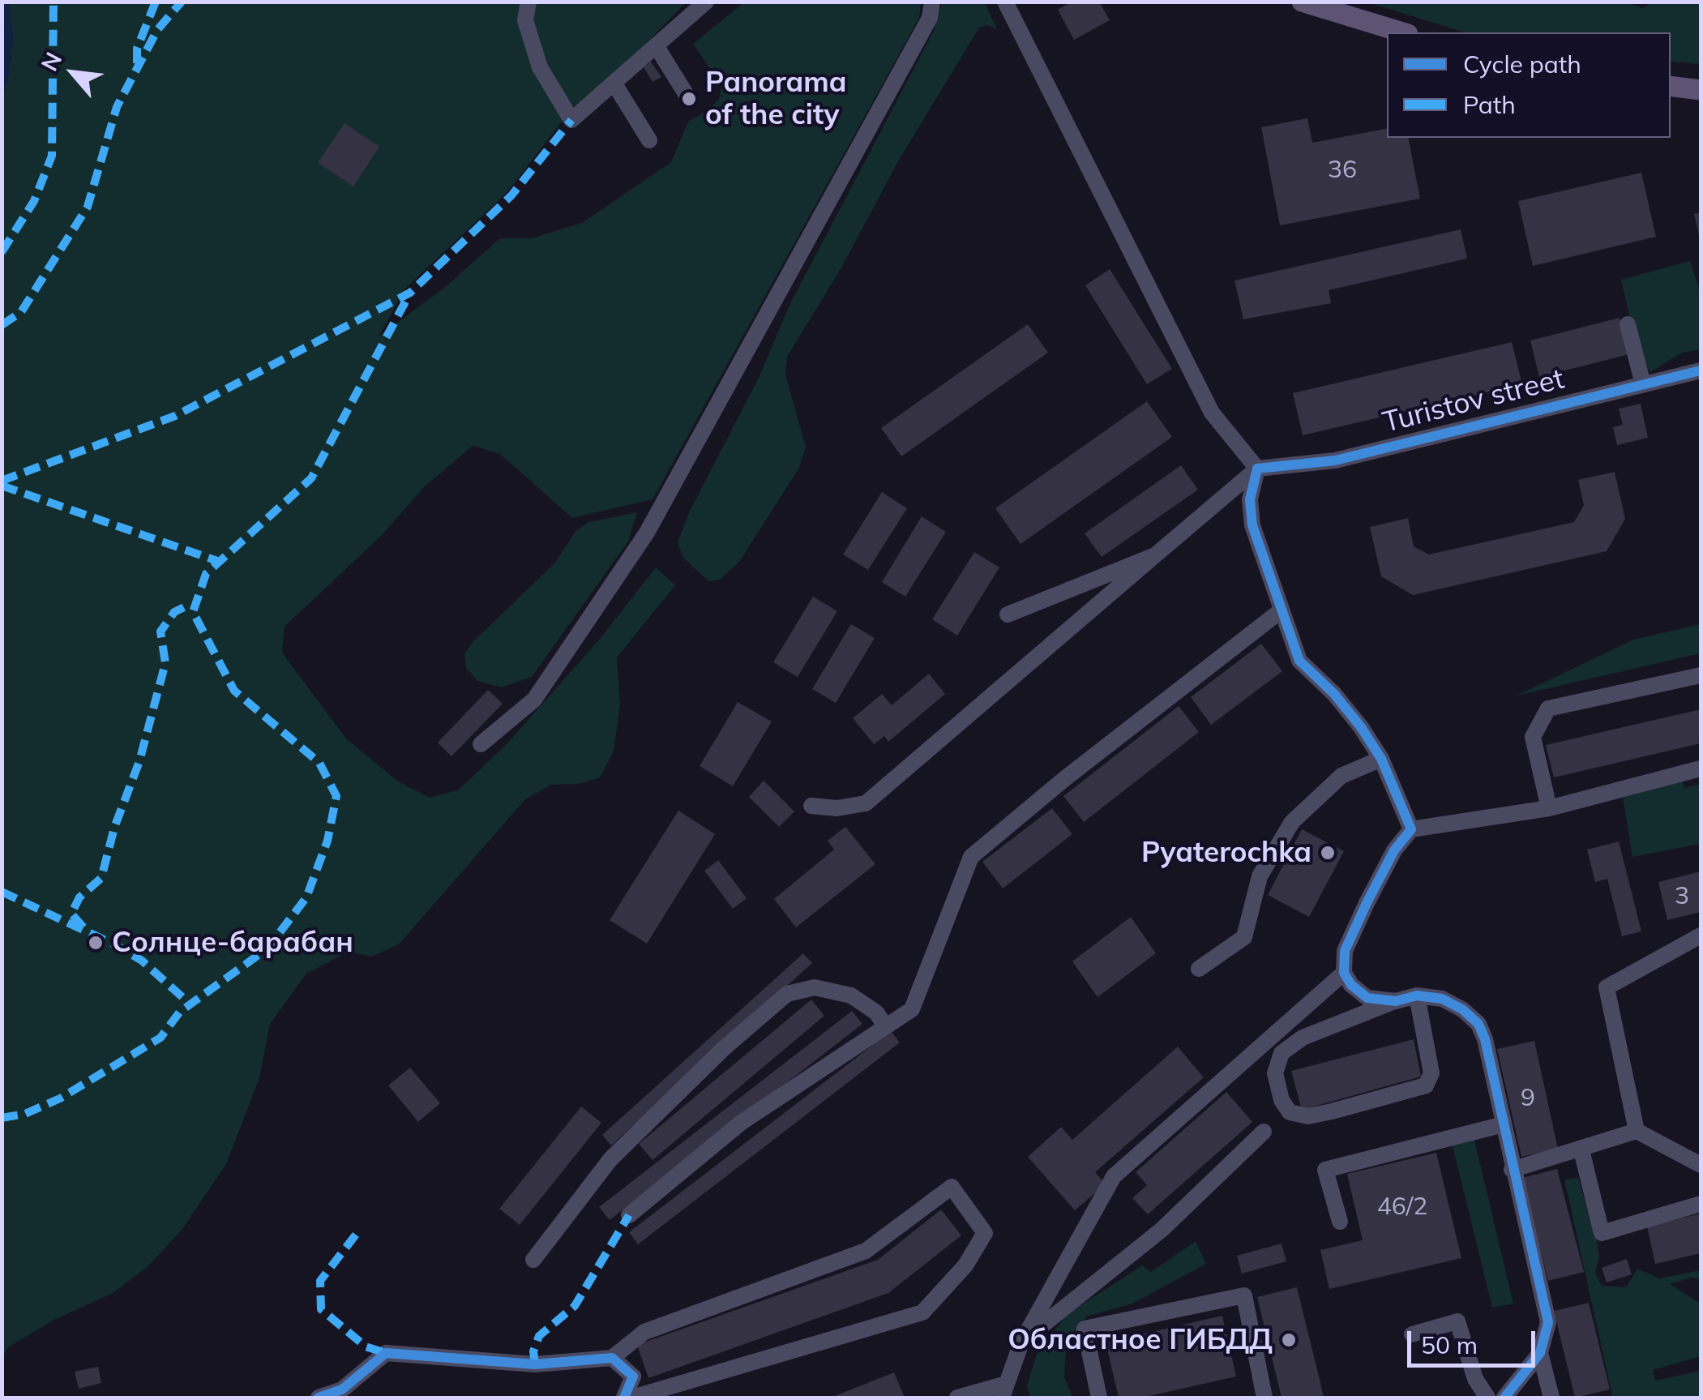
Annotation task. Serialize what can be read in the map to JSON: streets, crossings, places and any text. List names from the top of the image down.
{
  "streets": {
    "street": ["Turistov street"]
  },
  "places": [
    "Panorama of the city",
    "Pyaterochka",
    "Солнце-барабан",
    "Областное ГИБДД"
  ],
  "house_numbers": [
    "36",
    "3",
    "9",
    "46/2"
  ],
  "legend": ["Cycle path", "Path"],
  "scale_bar": "50 m",
  "north": "top left"
}
